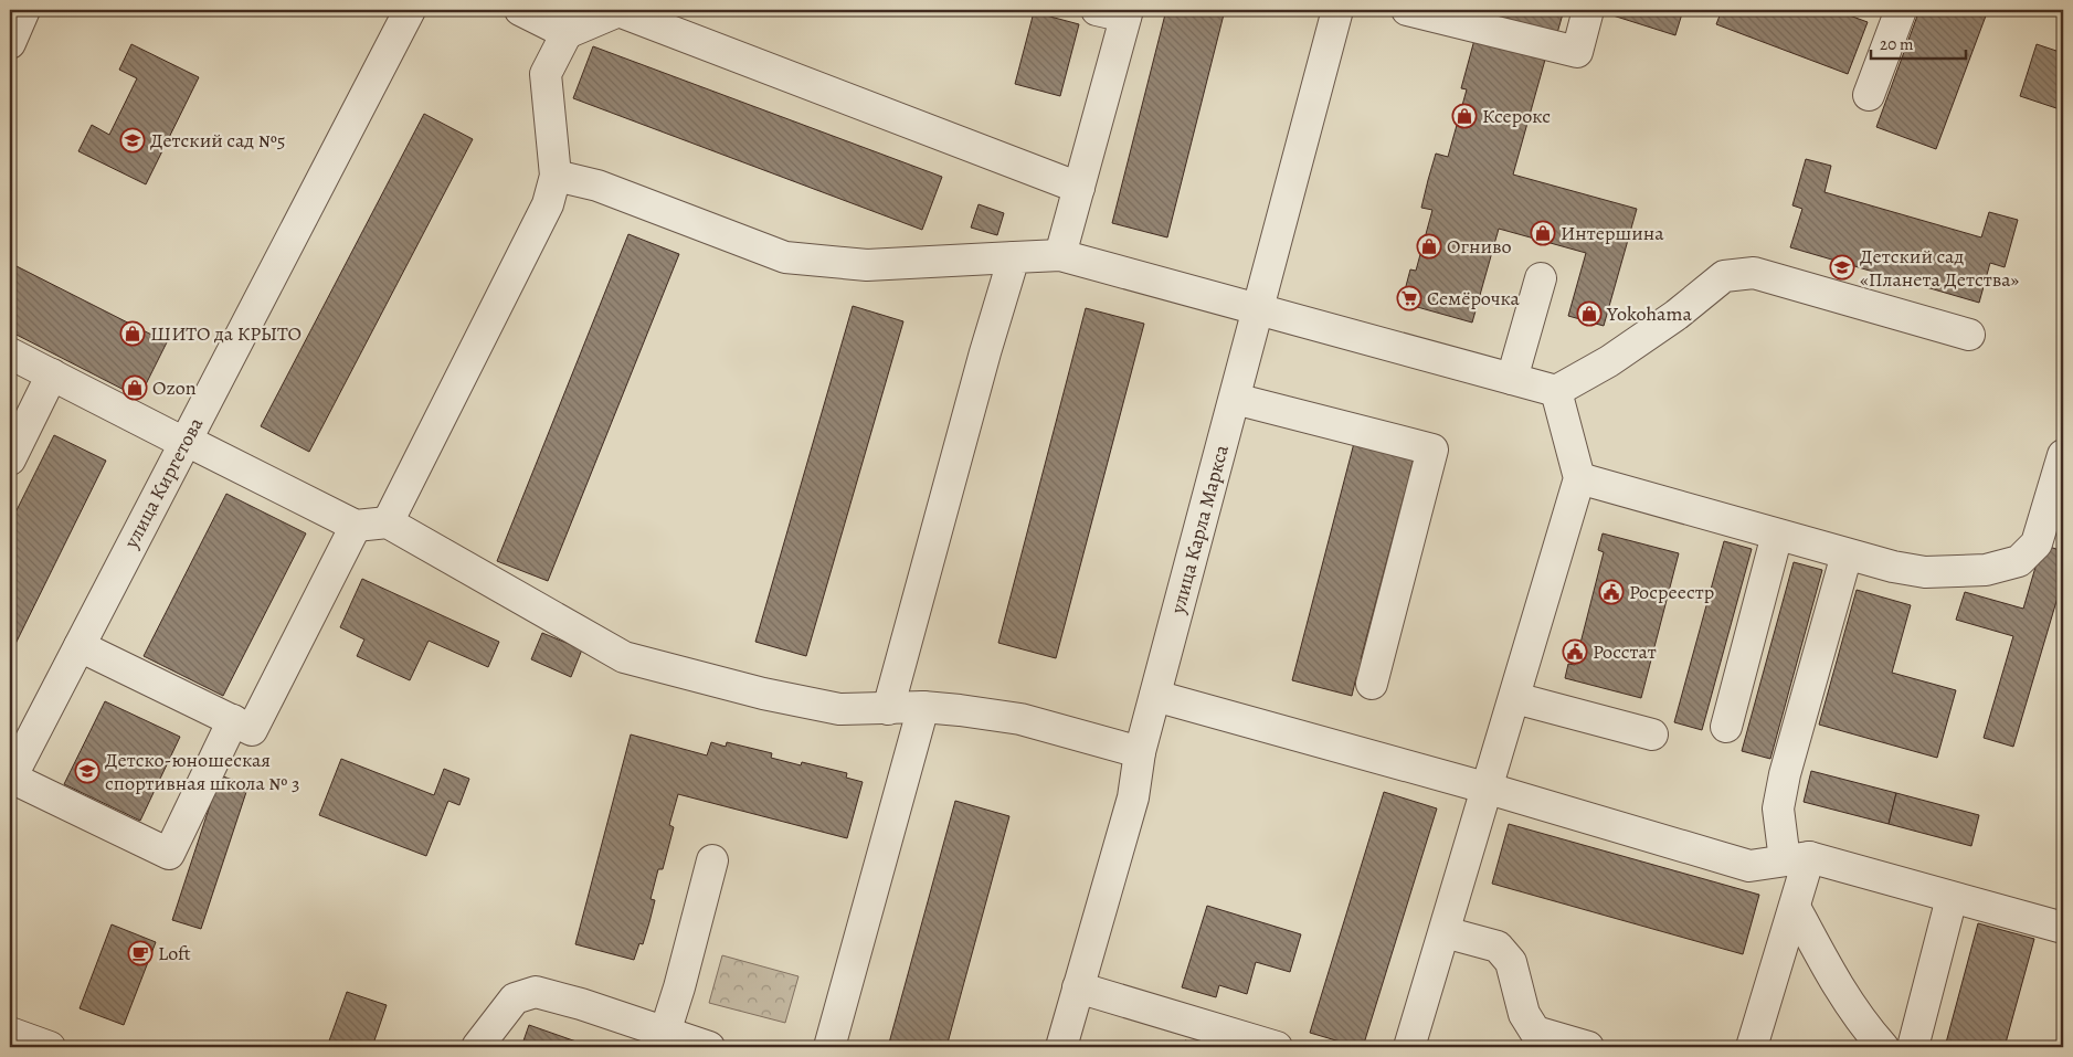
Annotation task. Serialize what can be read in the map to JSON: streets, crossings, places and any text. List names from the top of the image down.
{
  "streets": {
    "street": ["улица Киргетова", "улица Карла Маркса"]
  },
  "places": {
    "shop": [
      "Ксерокс",
      "Интершина",
      "Огниво",
      "Yokohama",
      "ШИТО да КРЫТО",
      "Ozon"
    ],
    "school or university": ["Дeтский сад №5", "Детский сад «Планета Детства»", "Детско-юношеская спортивная школа № 3"],
    "supermarket": ["Семёрочка"],
    "public building": ["Росреестр", "Росстат"],
    "cafe": ["Loft"]
  },
  "scale_bar": "20 m"
}
